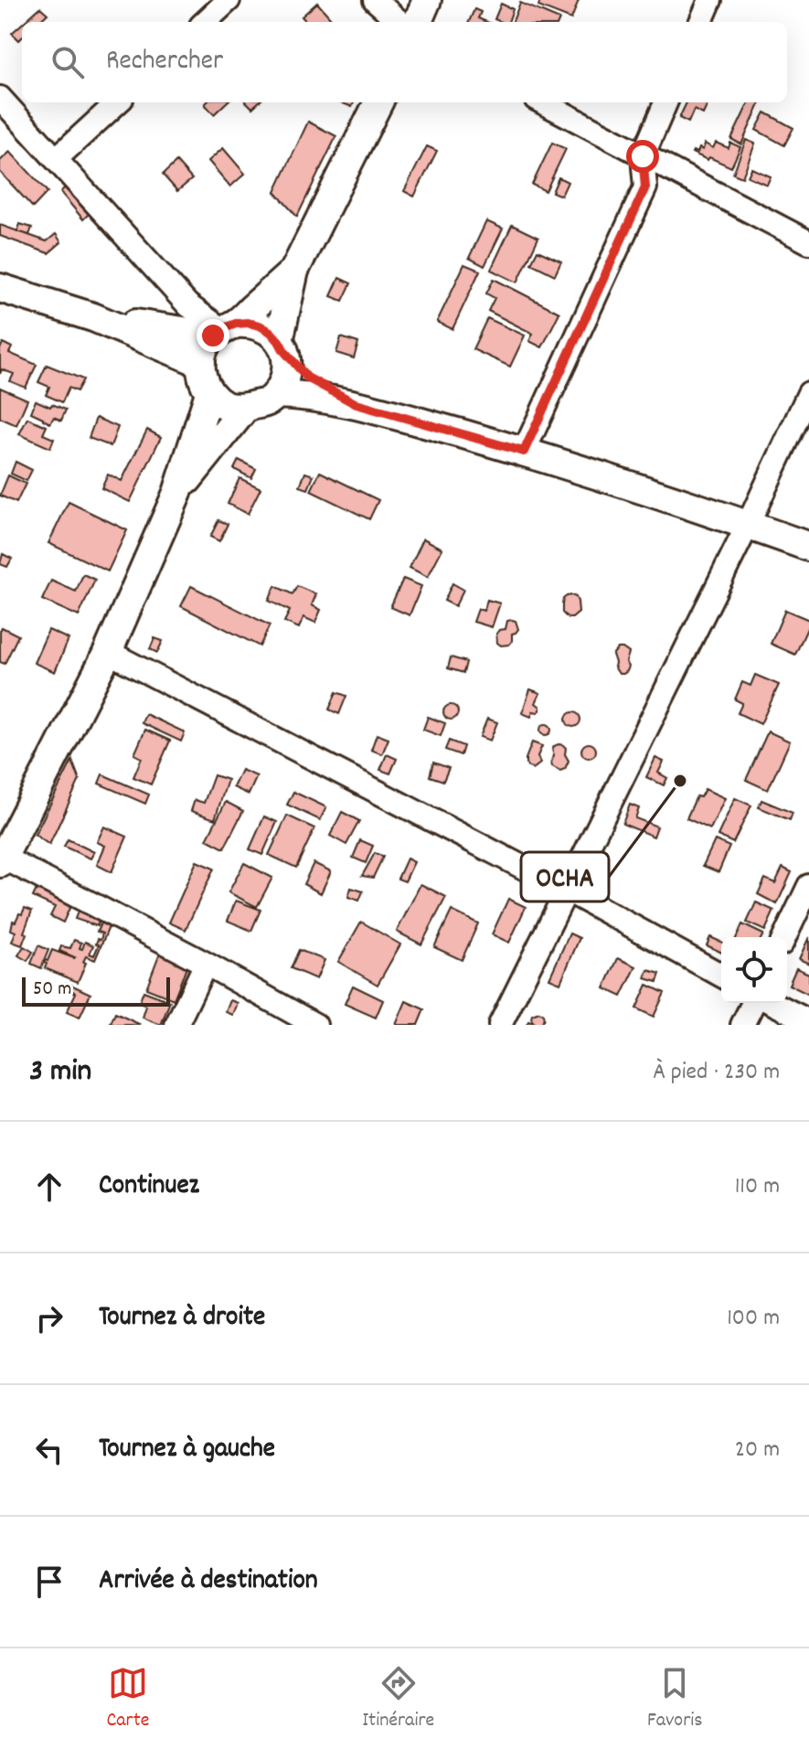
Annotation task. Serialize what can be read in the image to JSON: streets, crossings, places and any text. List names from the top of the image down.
{
  "places": ["OCHA"],
  "scale_bar": "50 m",
  "page": {
    "search": "Rechercher",
    "scale": "50 m",
    "heading": ["3 min", "À pied · 230 m"],
    "list": [
      ["Continuez", "110 m"],
      ["Tournez à droite", "100 m"],
      ["Tournez à gauche", "20 m"],
      "Arrivée à destination"
    ],
    "nav": ["Carte", "Itinéraire", "Favoris"]
  }
}
